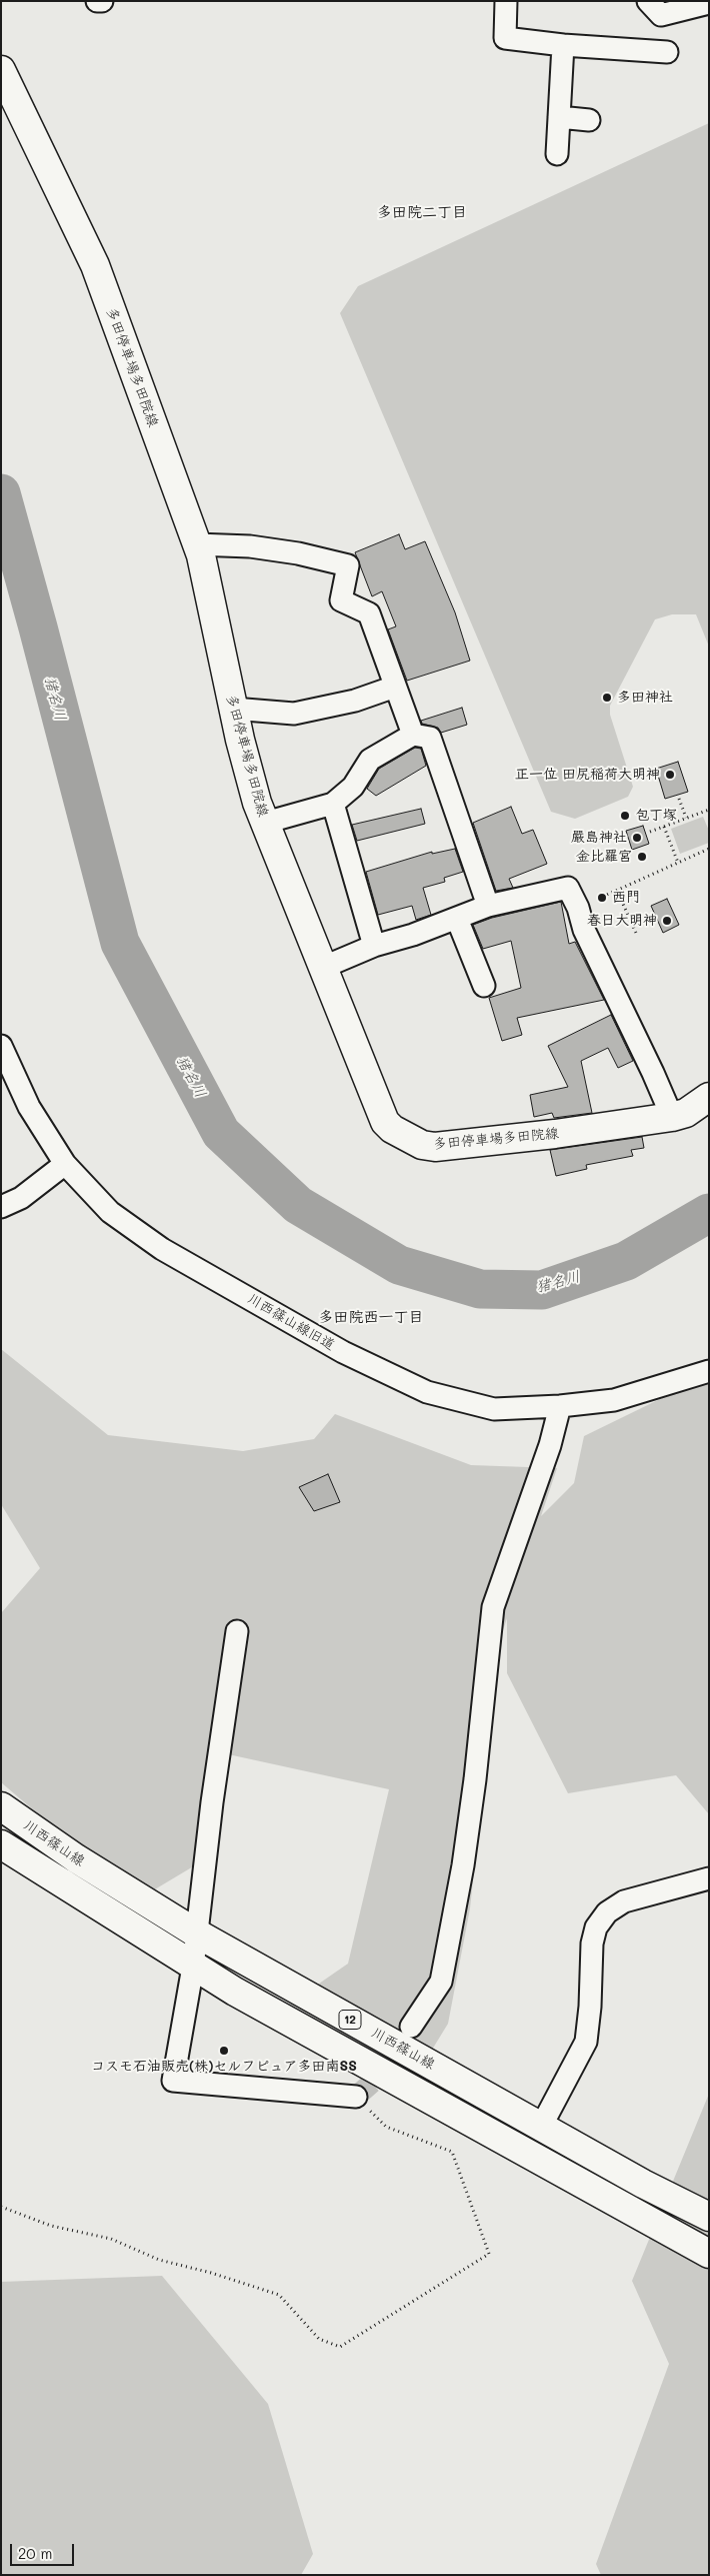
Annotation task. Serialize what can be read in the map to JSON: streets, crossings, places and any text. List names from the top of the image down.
{
  "streets": {
    "main road": ["多田停車場多田院線", "川西篠山線", "12"],
    "street": ["川西篠山線旧道"]
  },
  "districts": ["多田院二丁目", "多田院西一丁目"],
  "water": ["猪名川"],
  "places": [
    "多田神社",
    "正一位 田尻稲荷大明神",
    "包丁塚",
    "嚴島神社",
    "金比羅宮",
    "西門",
    "春日大明神",
    "コスモ石油販売(株)セルフピュア多田南SS"
  ],
  "scale_bar": "20 m"
}
